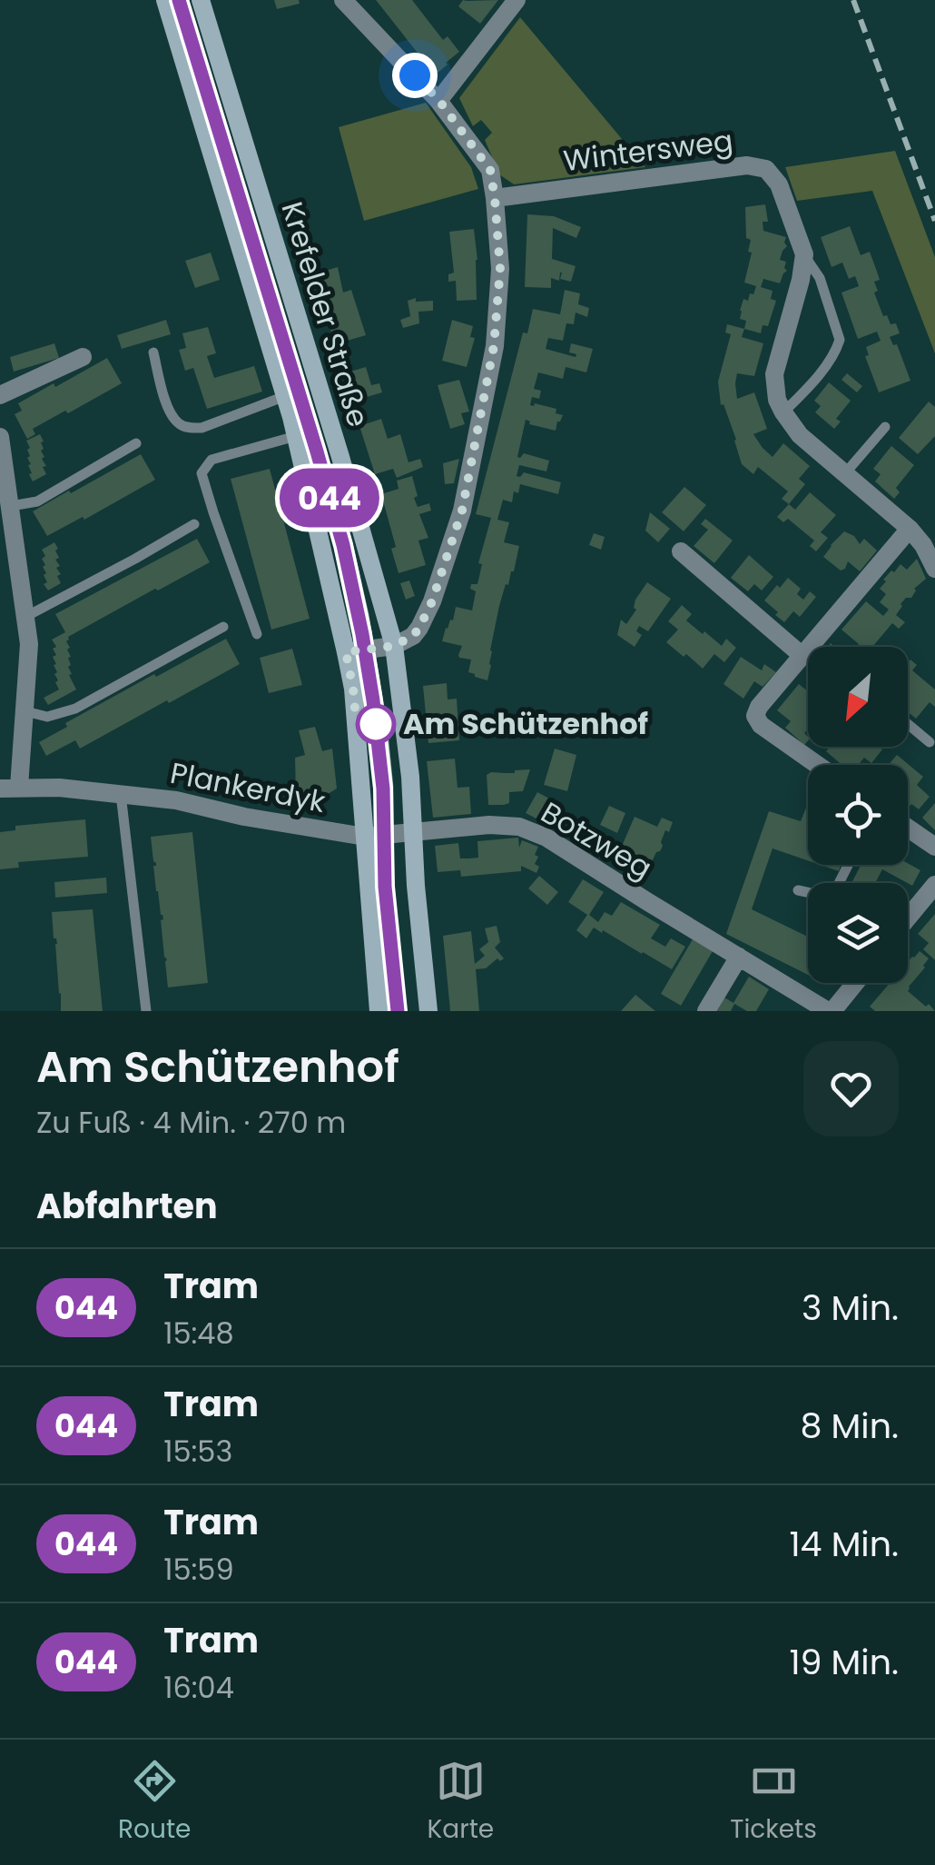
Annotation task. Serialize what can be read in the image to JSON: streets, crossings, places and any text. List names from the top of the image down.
{
  "streets": {
    "street": [
      "Wintersweg",
      "Krefelder Straße",
      "Plankerdyk",
      "Botzweg"
    ]
  },
  "crossings": [
    ["Krefelder Straße", "Plankerdyk"],
    ["Krefelder Straße", "Botzweg"],
    ["Plankerdyk", "Botzweg"]
  ],
  "places": ["Am Schützenhof"],
  "lines": ["tram line 044"],
  "north": "bottom left",
  "page": {
    "on_map": "044",
    "heading": [
      ["Am Schützenhof", "Zu Fuß · 4 Min. · 270 m"],
      "Abfahrten"
    ],
    "list": [
      {
        "mark": "044",
        "name": "Tram",
        "note": "15:48",
        "value": "3 Min."
      },
      {
        "mark": "044",
        "name": "Tram",
        "note": "15:53",
        "value": "8 Min."
      },
      {
        "mark": "044",
        "name": "Tram",
        "note": "15:59",
        "value": "14 Min."
      },
      {
        "mark": "044",
        "name": "Tram",
        "note": "16:04",
        "value": "19 Min."
      }
    ],
    "tabs": ["Route", "Karte", "Tickets"]
  }
}
